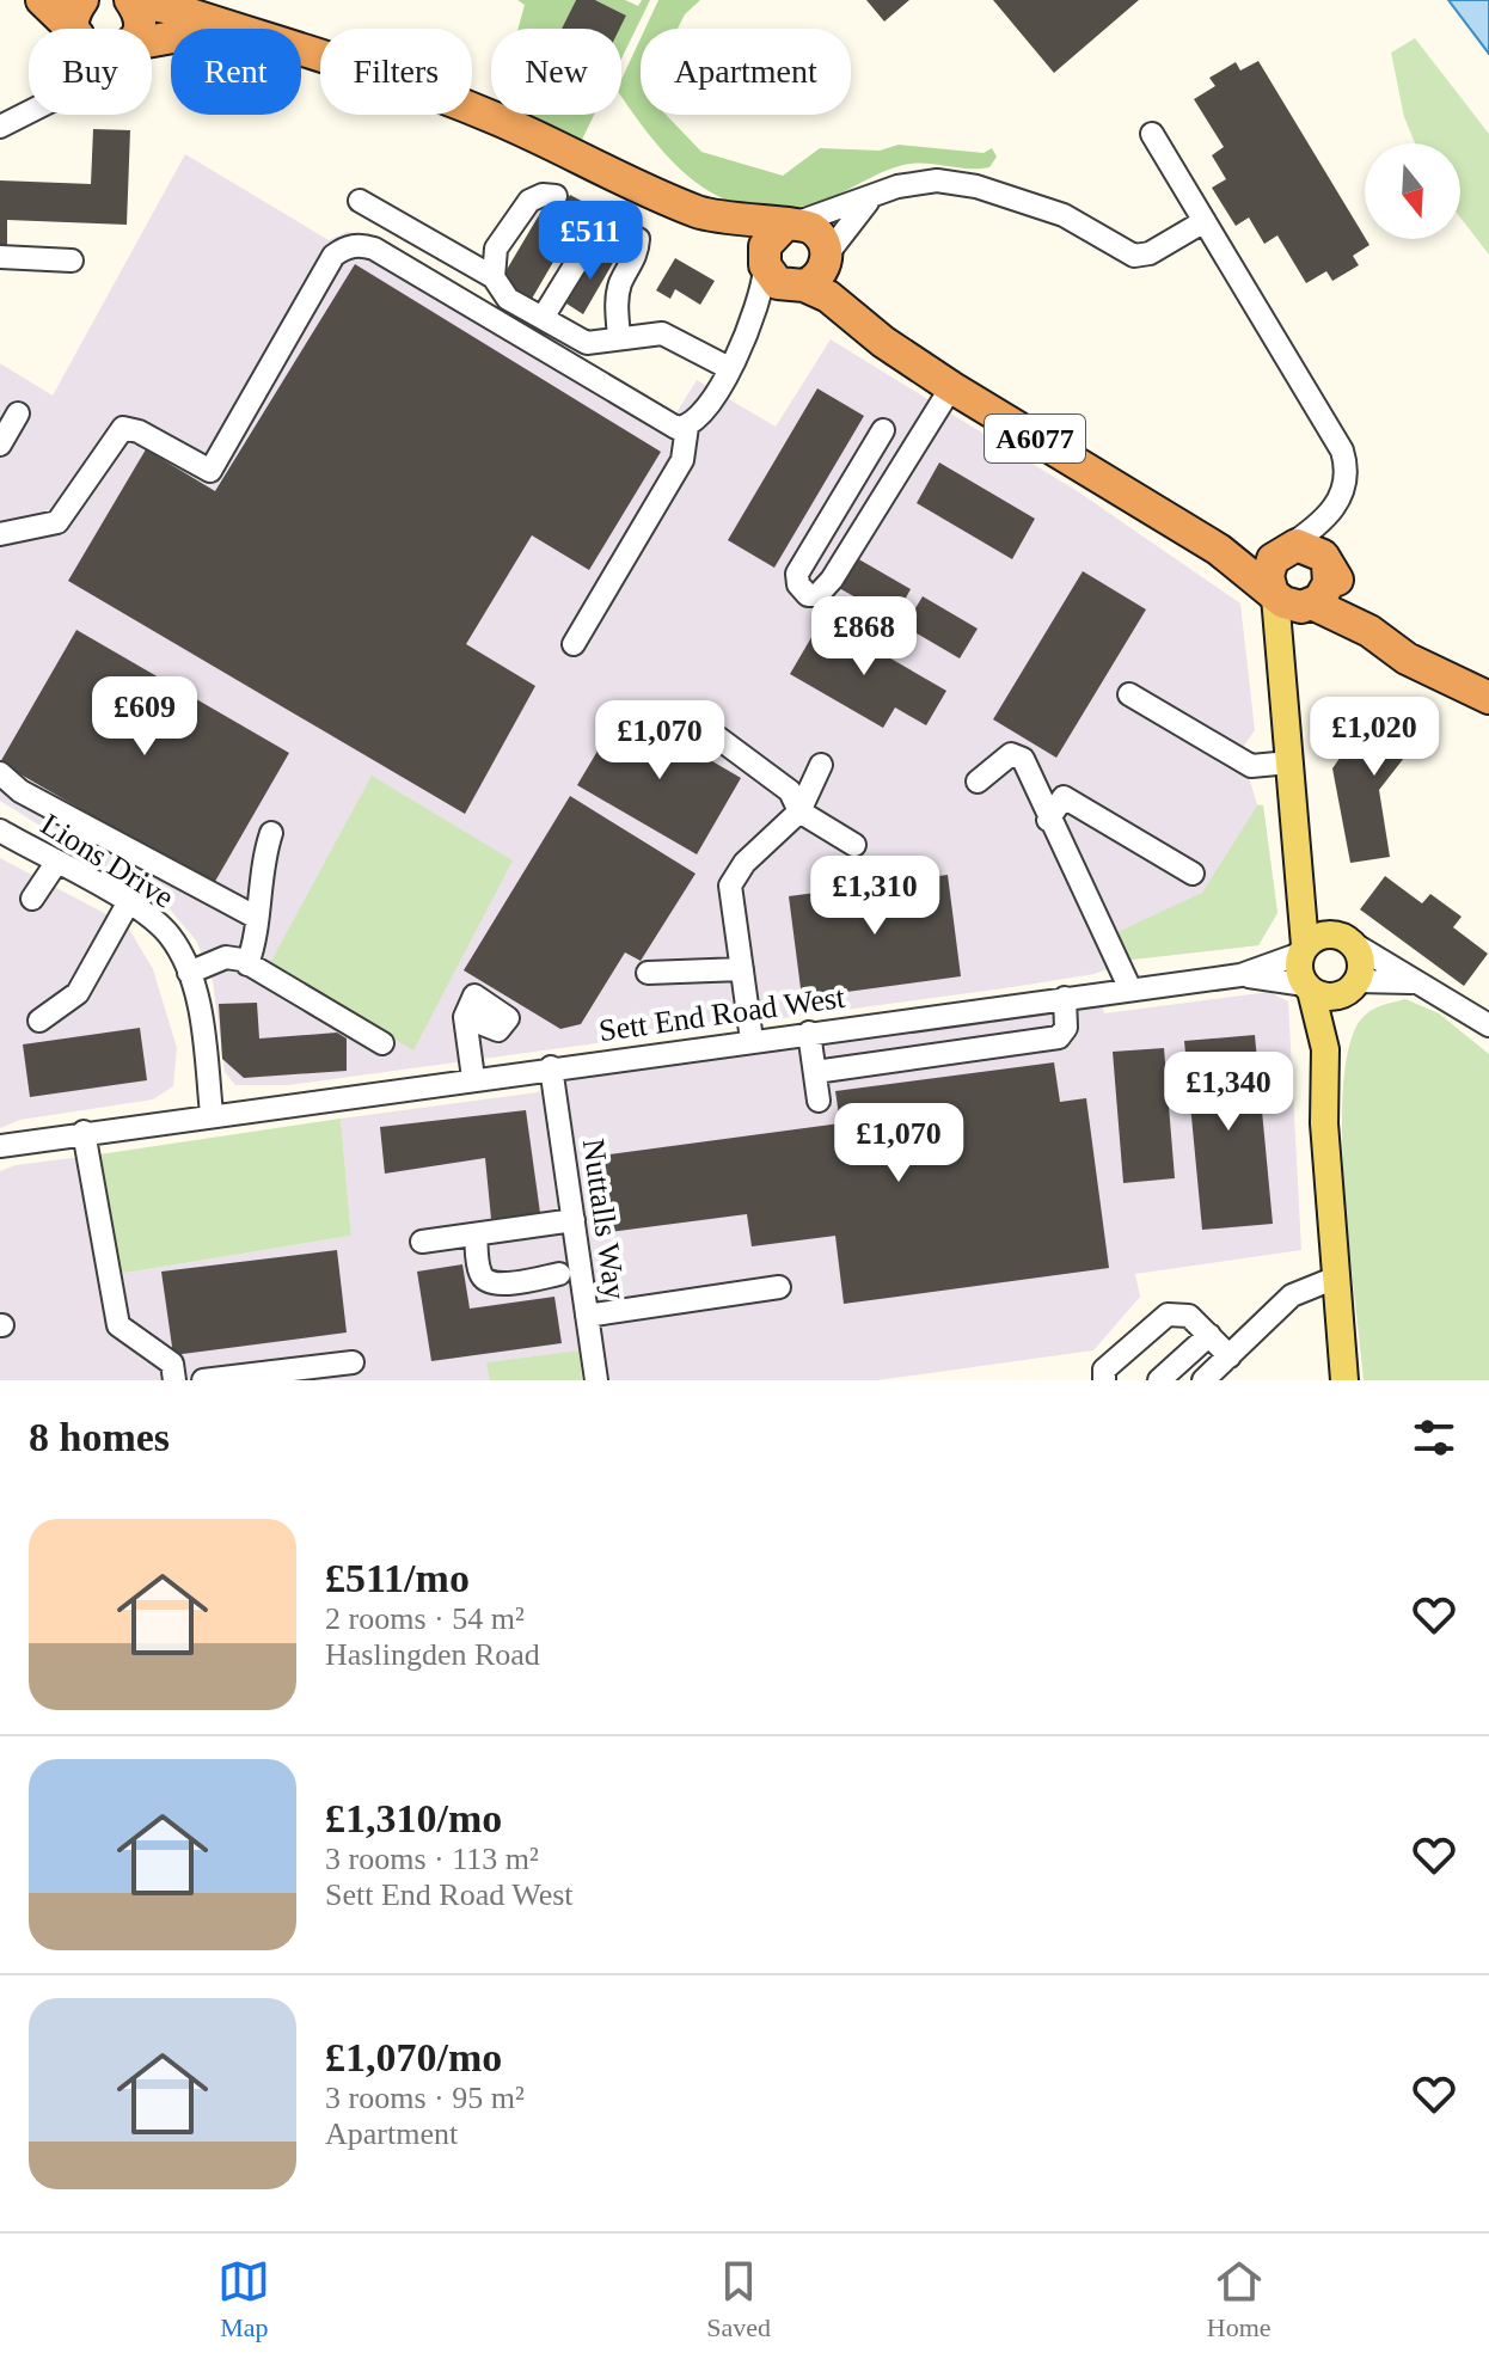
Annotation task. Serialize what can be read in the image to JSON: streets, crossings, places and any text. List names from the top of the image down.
{
  "streets": {
    "highway": ["A6077"],
    "street": ["Lions Drive", "Sett End Road West", "Nuttalls Way"]
  },
  "crossings": [
    ["Lions Drive", "Sett End Road West"],
    ["Sett End Road West", "Nuttalls Way"]
  ],
  "north": "bottom",
  "page": {
    "chip": [
      "Buy",
      "Rent",
      "Filters",
      "New",
      "Apartment"
    ],
    "price": [
      "£511",
      "£868",
      "£609",
      "£1,020",
      "£1,070",
      "£1,310",
      "£1,340",
      "£1,070"
    ],
    "heading": "8 homes",
    "list": [
      {
        "name": "£511/mo",
        "note": "2 rooms · 54 m² · Haslingden Road"
      },
      {
        "name": "£1,310/mo",
        "note": "3 rooms · 113 m² · Sett End Road West"
      },
      {
        "name": "£1,070/mo",
        "note": "3 rooms · 95 m² · Apartment"
      }
    ],
    "tabs": ["Map", "Saved", "Home"]
  }
}
